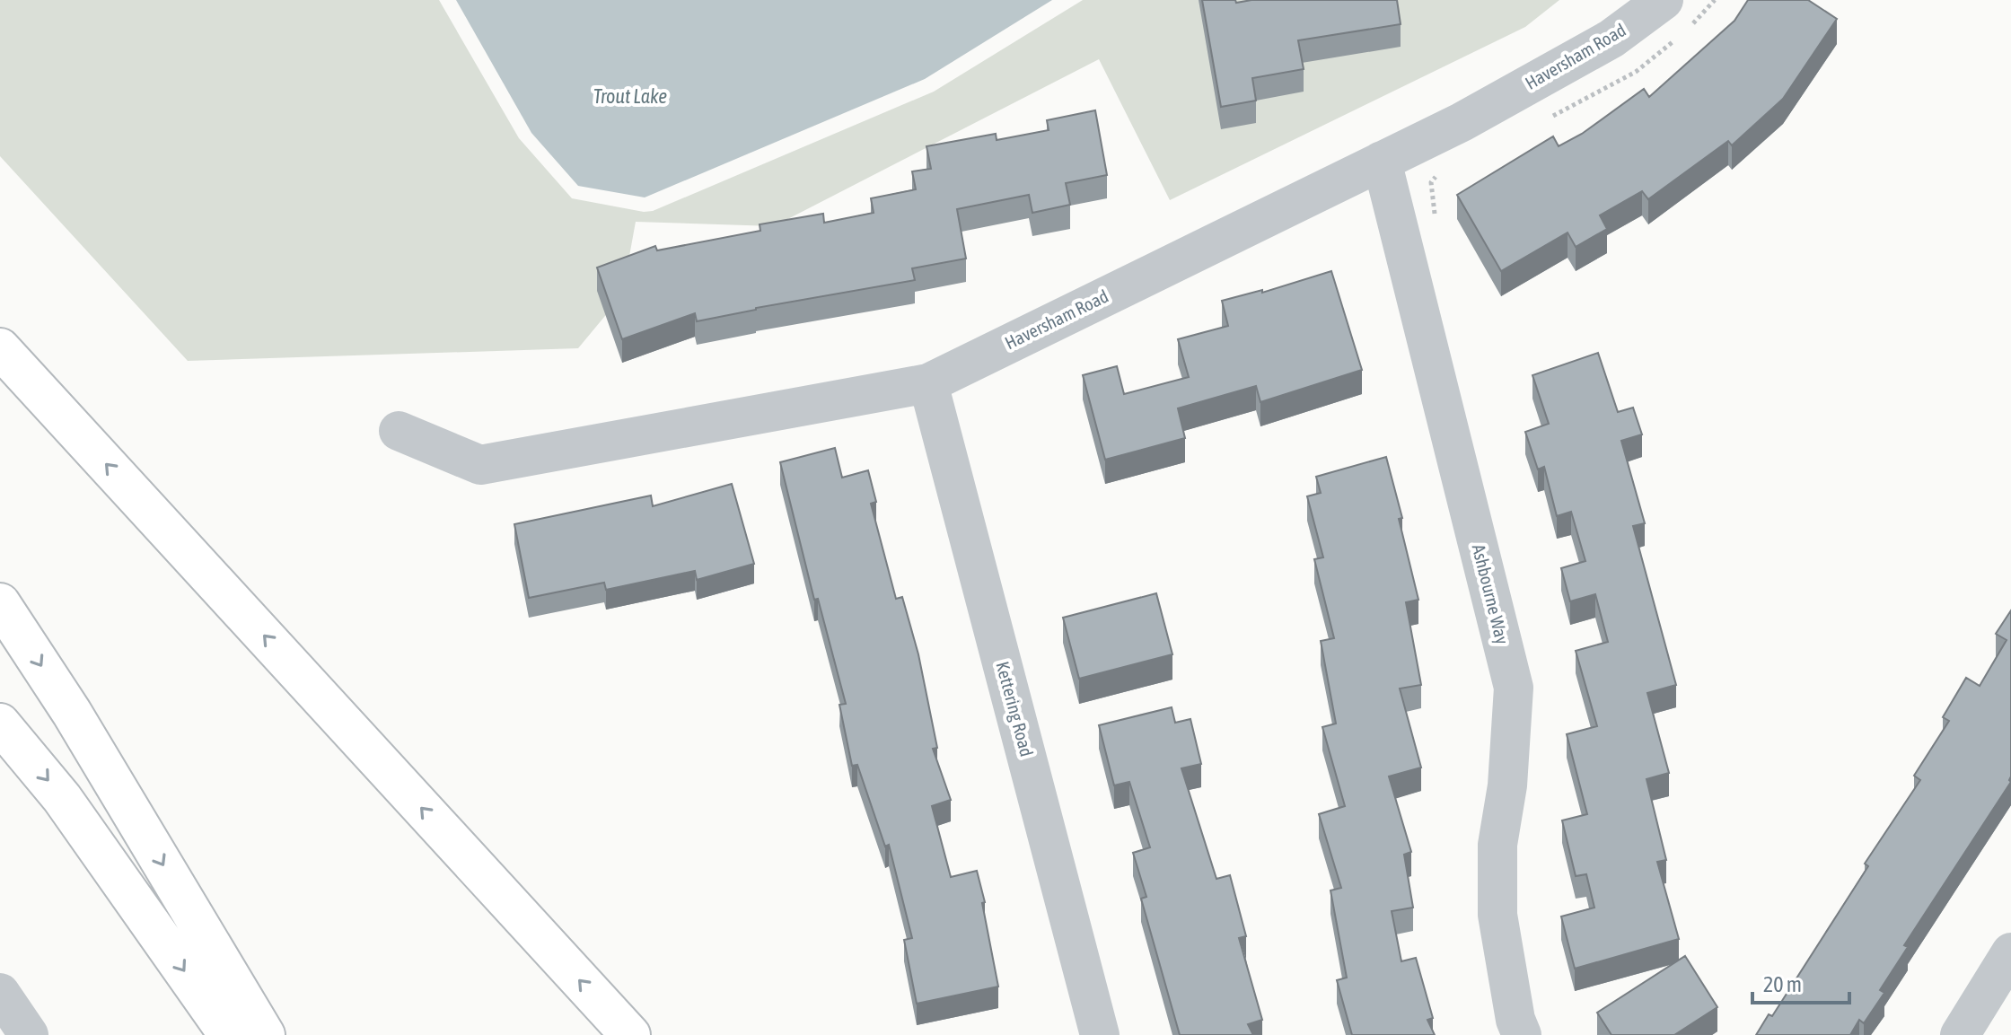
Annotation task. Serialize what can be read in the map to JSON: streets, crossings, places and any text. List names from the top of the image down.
{
  "streets": {
    "street": ["Haversham Road", "Ashbourne Way", "Kettering Road"]
  },
  "crossings": [
    ["Haversham Road", "Ashbourne Way"],
    ["Haversham Road", "Kettering Road"]
  ],
  "water": ["Trout Lake"],
  "scale_bar": "20 m"
}
